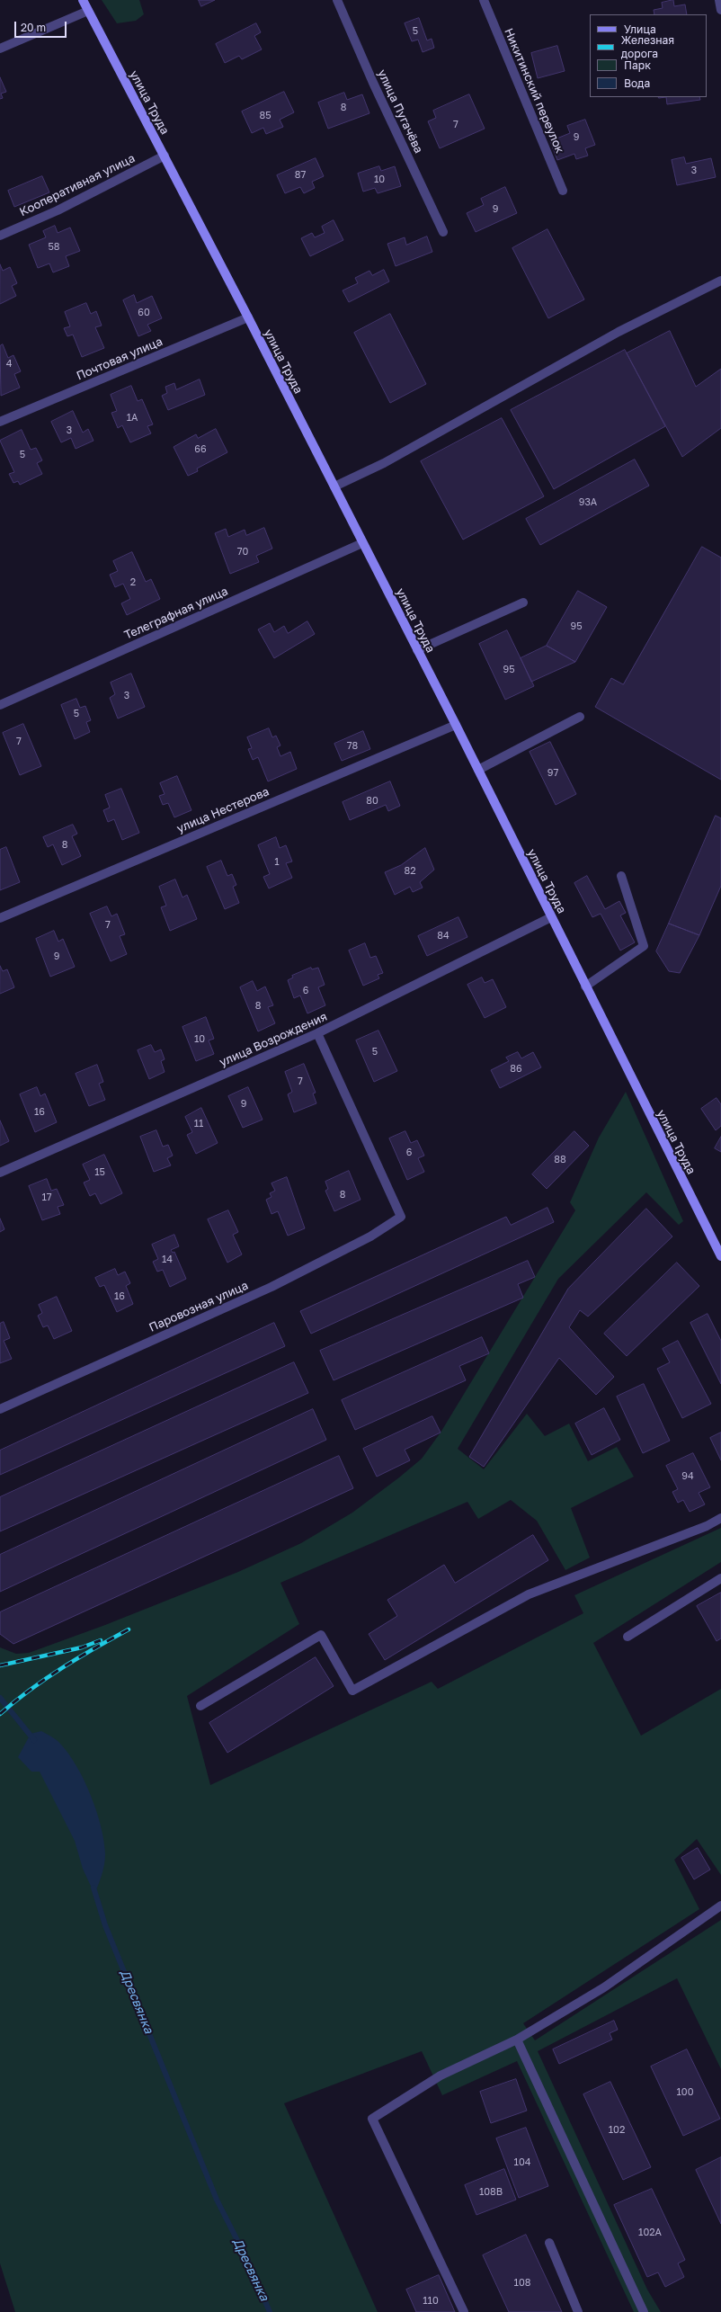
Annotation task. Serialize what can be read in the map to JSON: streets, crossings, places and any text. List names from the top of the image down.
{
  "streets": {
    "street": [
      "Никитинский переулок",
      "улица Труда",
      "улица Пугачёва",
      "Кооперативная улица",
      "Почтовая улица",
      "Телеграфная улица",
      "улица Нестерова",
      "улица Возрождения",
      "Паровозная улица"
    ]
  },
  "crossings": [
    ["улица Труда", "Кооперативная улица"],
    ["улица Труда", "Почтовая улица"],
    ["улица Труда", "Телеграфная улица"],
    ["улица Труда", "улица Нестерова"],
    ["улица Труда", "улица Возрождения"],
    ["улица Возрождения", "Паровозная улица"]
  ],
  "water": ["Дресвянка"],
  "house_numbers": [
    "5",
    "8",
    "85",
    "7",
    "9",
    "3",
    "87",
    "10",
    "9",
    "58",
    "60",
    "4",
    "1А",
    "3",
    "66",
    "5",
    "93А",
    "70",
    "2",
    "95",
    "95",
    "3",
    "5",
    "7",
    "78",
    "97",
    "80",
    "8",
    "1",
    "82",
    "7",
    "84",
    "9",
    "6",
    "8",
    "10",
    "5",
    "86",
    "7",
    "9",
    "16",
    "11",
    "6",
    "88",
    "15",
    "8",
    "17",
    "14",
    "16",
    "94",
    "100",
    "102",
    "104",
    "108В",
    "102А",
    "108",
    "110"
  ],
  "legend": [
    "Улица",
    "Железная дорога",
    "Парк",
    "Вода"
  ],
  "scale_bar": "20 m"
}
